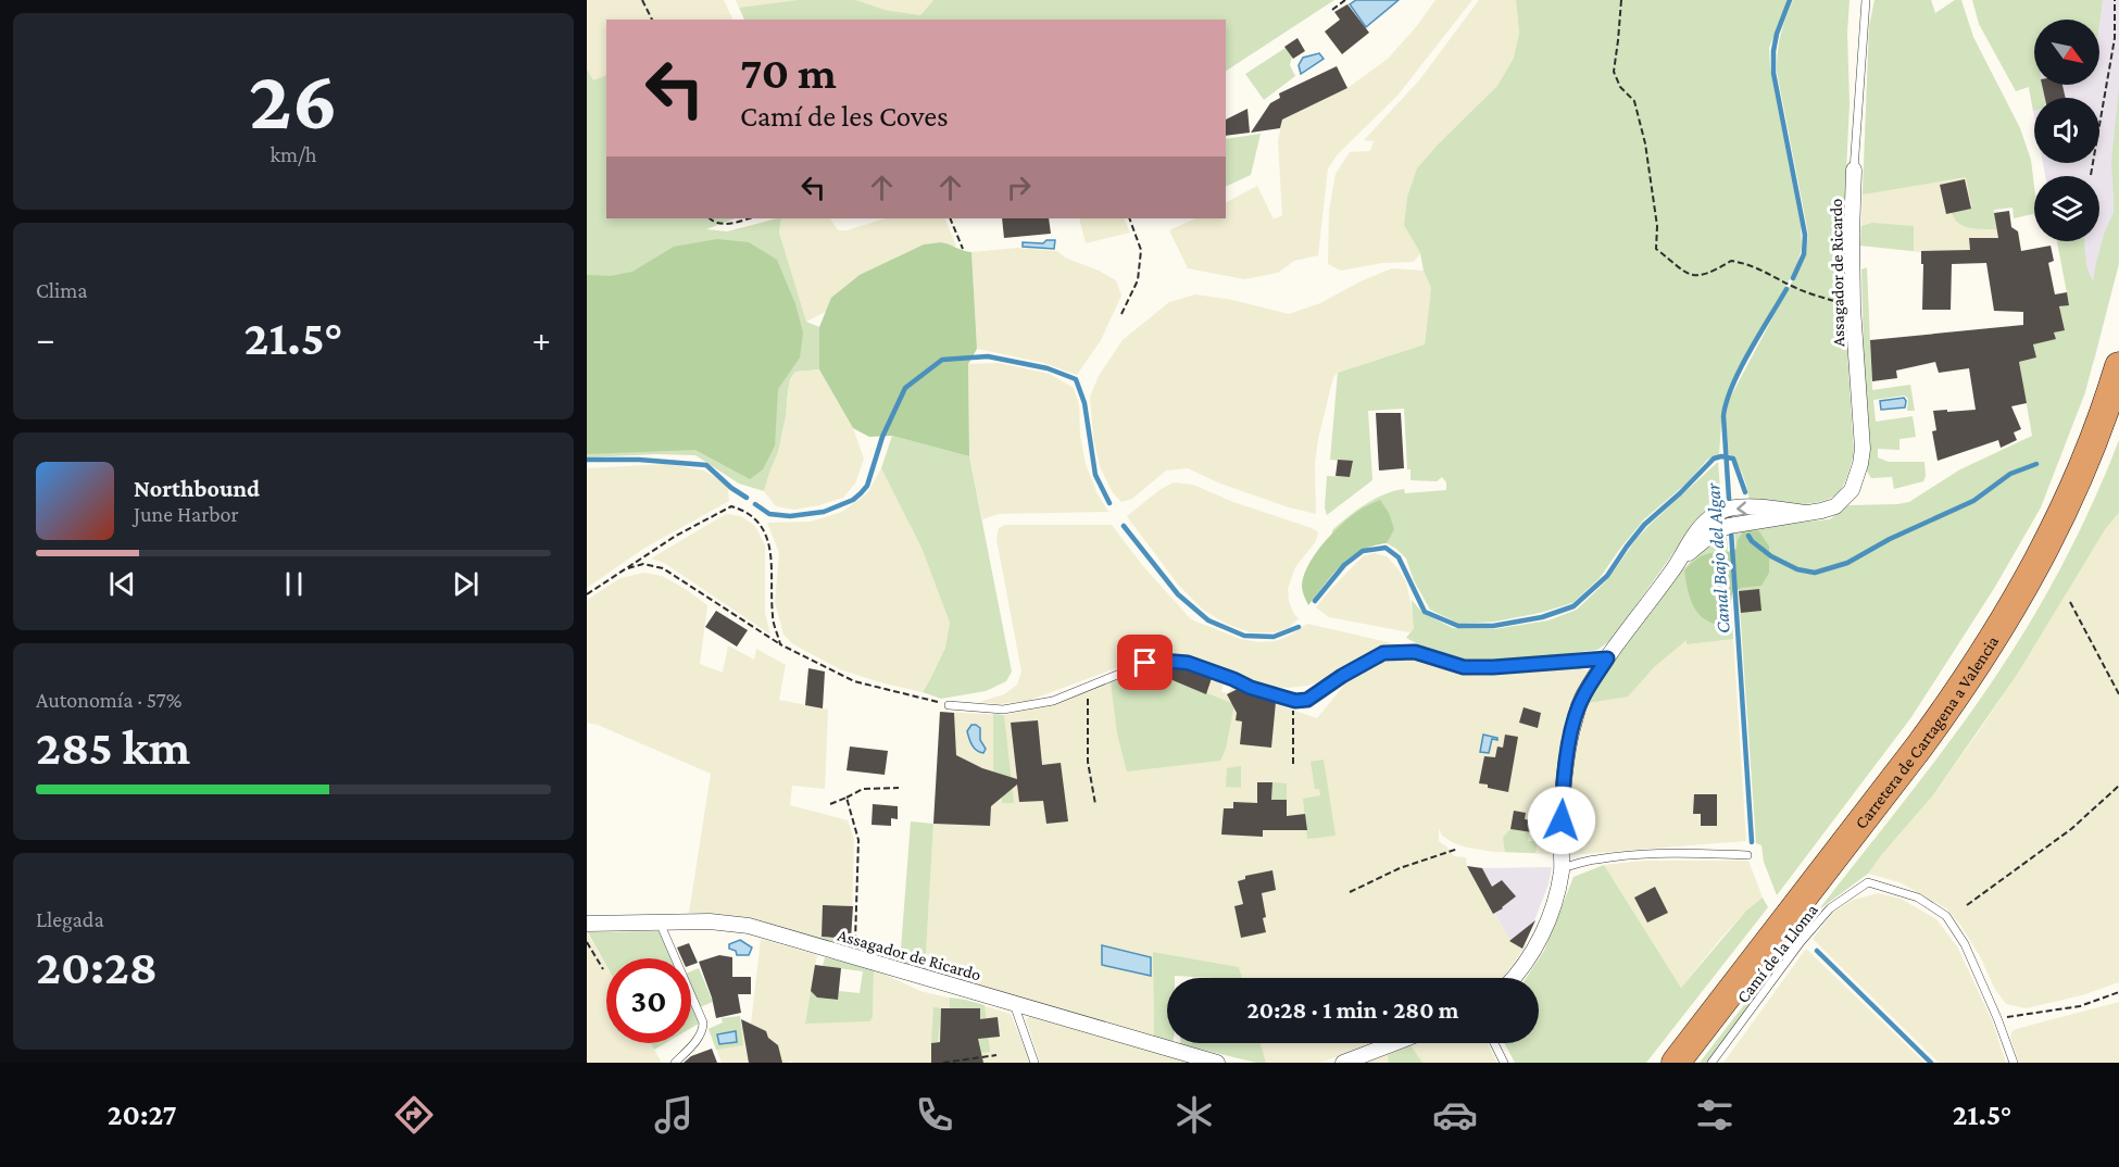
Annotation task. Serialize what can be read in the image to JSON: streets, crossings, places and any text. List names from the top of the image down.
{
  "streets": {
    "highway": ["Carretera de Cartagena a Valencia"],
    "street": ["Assagador de Ricardo"],
    "lane": ["Camí de la Lloma"]
  },
  "water": ["Canal Bajo del Algar"],
  "north": "bottom right",
  "page": {
    "tile": [
      ["26", "km/h"],
      "Clima",
      ["Autonomía · 57%", "285 km"],
      ["Llegada", "20:28"]
    ],
    "turn": ["70 m", "Camí de les Coves"],
    "heat": ["−", "21.5°", "+"],
    "song": ["Northbound", "June Harbor"],
    "limit": "30",
    "trip": "20:28 · 1 min · 280 m",
    "tabs": ["20:27", "21.5°"]
  }
}
